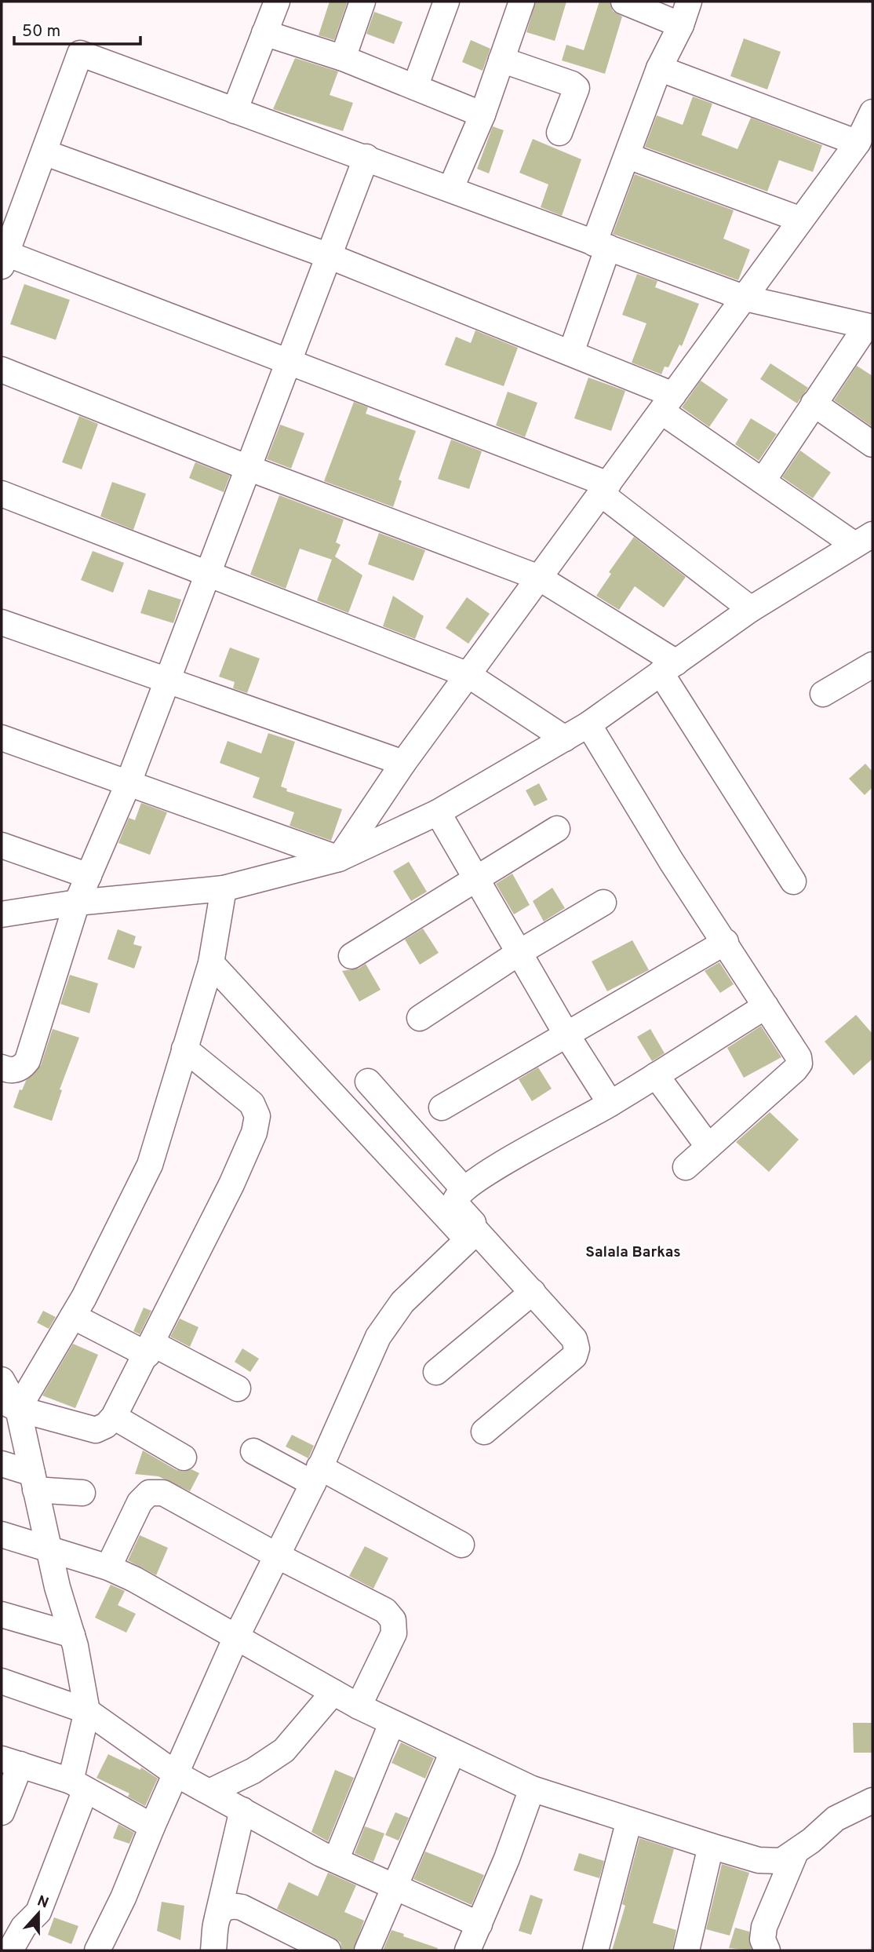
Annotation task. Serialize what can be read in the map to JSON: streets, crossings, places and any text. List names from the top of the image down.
{
  "districts": ["Salala Barkas"],
  "scale_bar": "50 m",
  "north": "top"
}
